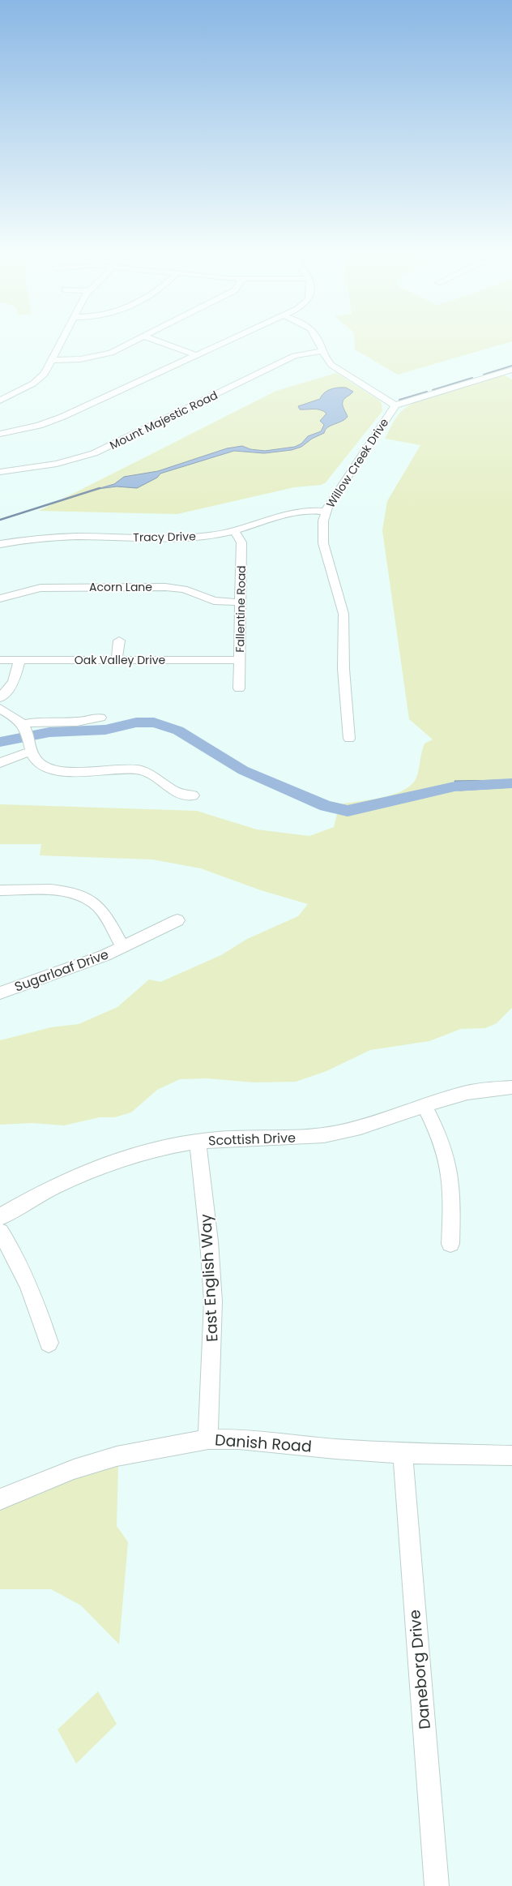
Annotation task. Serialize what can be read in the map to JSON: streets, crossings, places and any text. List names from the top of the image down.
{
  "streets": {
    "street": [
      "Mount Majestic Road",
      "Willow Creek Drive",
      "Tracy Drive",
      "Acorn Lane",
      "Fallentine Road",
      "Oak Valley Drive",
      "Sugarloaf Drive",
      "Scottish Drive",
      "East English Way",
      "Danish Road",
      "Daneborg Drive"
    ]
  },
  "crossings": [
    ["Willow Creek Drive", "Tracy Drive"],
    ["Tracy Drive", "Fallentine Road"],
    ["Acorn Lane", "Fallentine Road"],
    ["Fallentine Road", "Oak Valley Drive"],
    ["Scottish Drive", "East English Way"],
    ["East English Way", "Danish Road"],
    ["Danish Road", "Daneborg Drive"]
  ]
}
